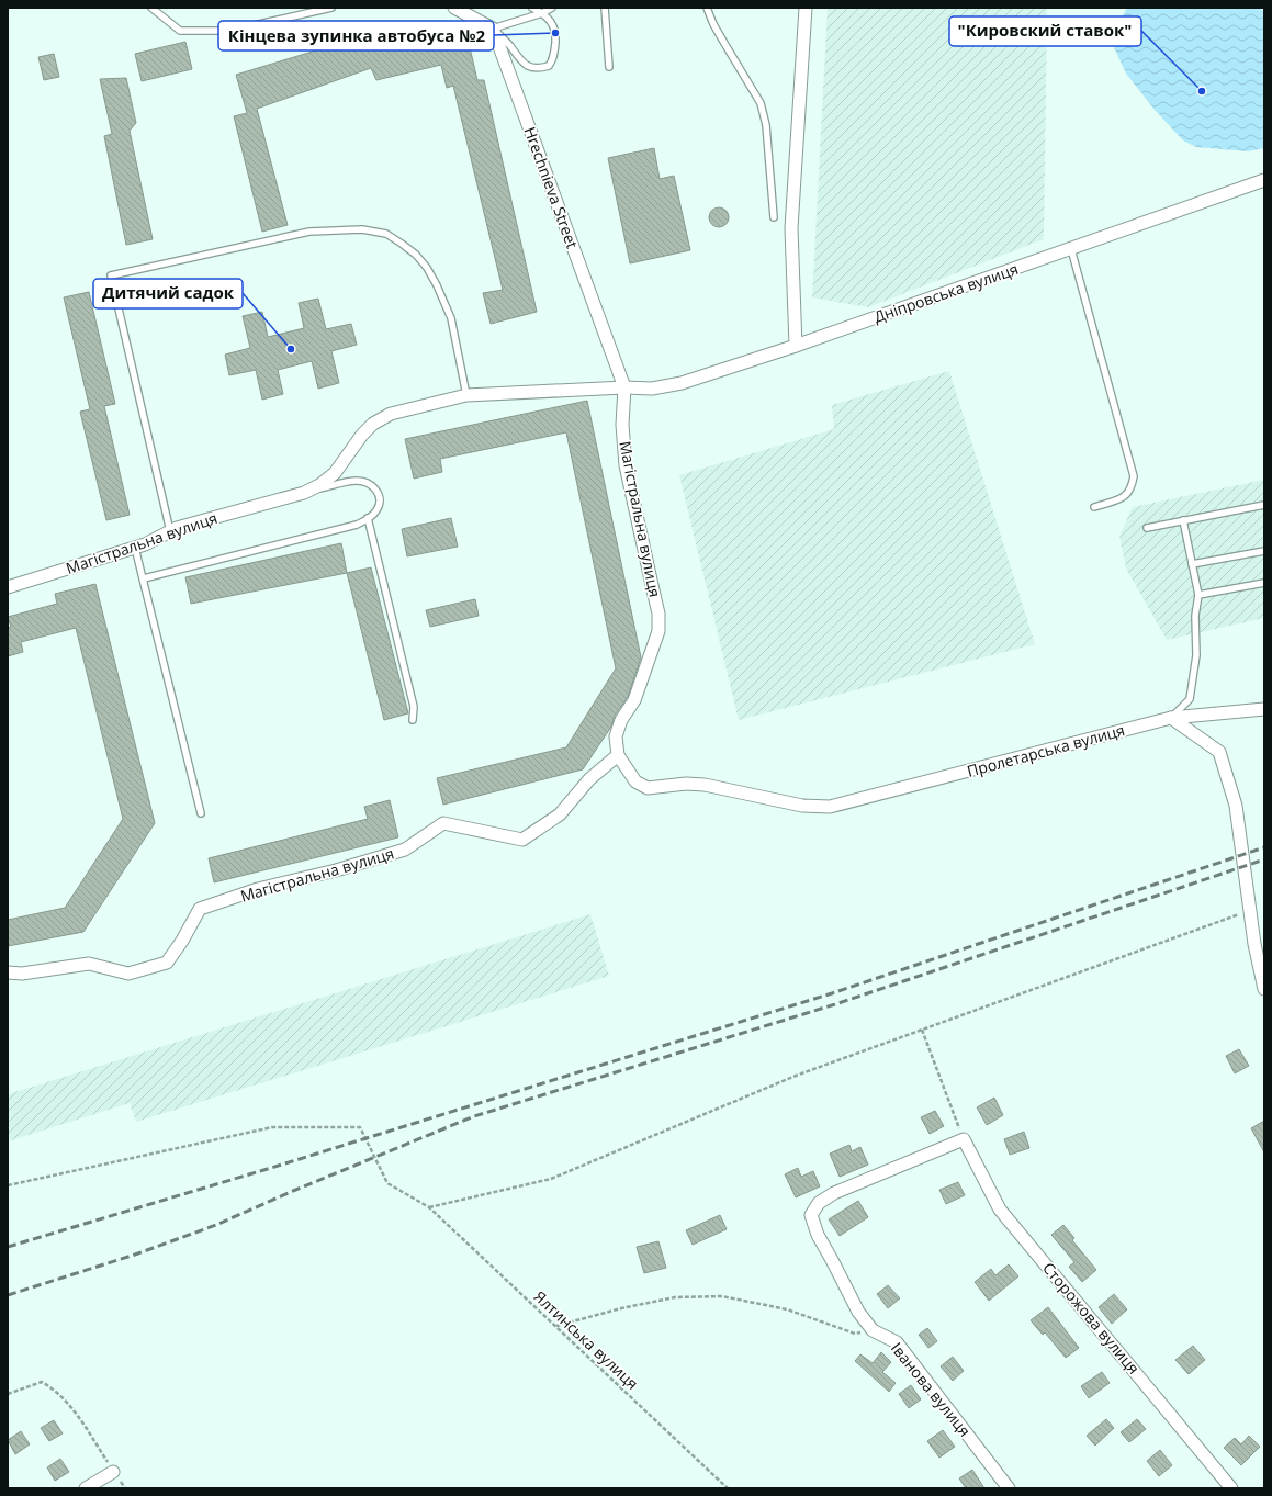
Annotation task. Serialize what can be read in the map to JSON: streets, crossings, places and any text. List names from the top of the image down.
{
  "streets": {
    "street": [
      "Hrechnieva Street",
      "Дніпровська вулиця",
      "Магістральна вулиця",
      "Пролетарська вулиця",
      "Сторожова вулиця",
      "Іванова вулиця"
    ],
    "path": ["Ялтинська вулиця"]
  },
  "crossings": [
    ["Hrechnieva Street", "Дніпровська вулиця"],
    ["Hrechnieva Street", "Магістральна вулиця"],
    ["Дніпровська вулиця", "Магістральна вулиця"],
    ["Магістральна вулиця", "Пролетарська вулиця"],
    ["Сторожова вулиця", "Іванова вулиця"]
  ],
  "places": ["Кінцева зупинка автобуса №2", "\"Кировский ставок\"", "Дитячий садок"]
}
